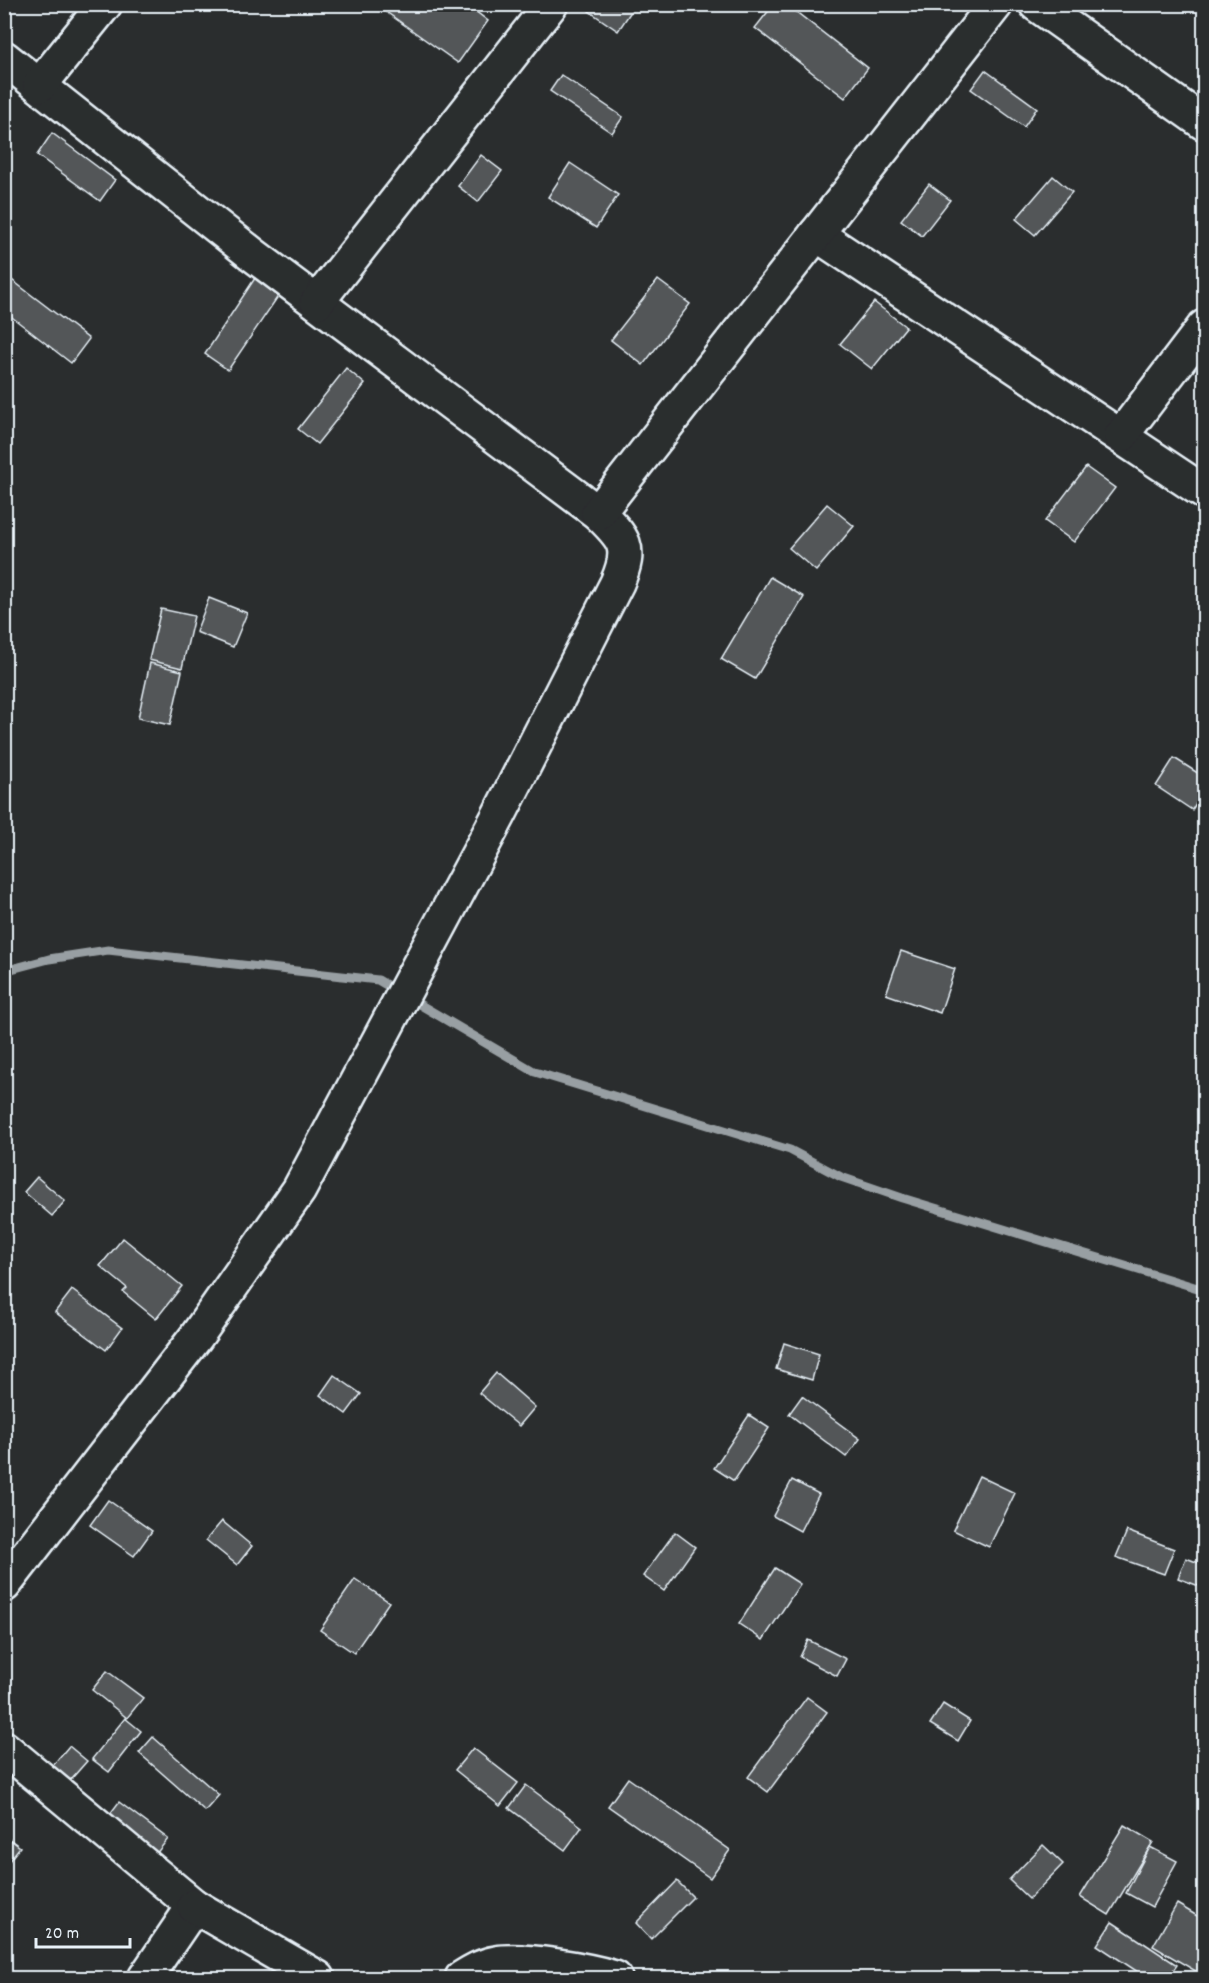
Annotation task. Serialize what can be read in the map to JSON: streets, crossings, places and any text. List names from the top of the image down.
{
  "scale_bar": "20 m"
}
